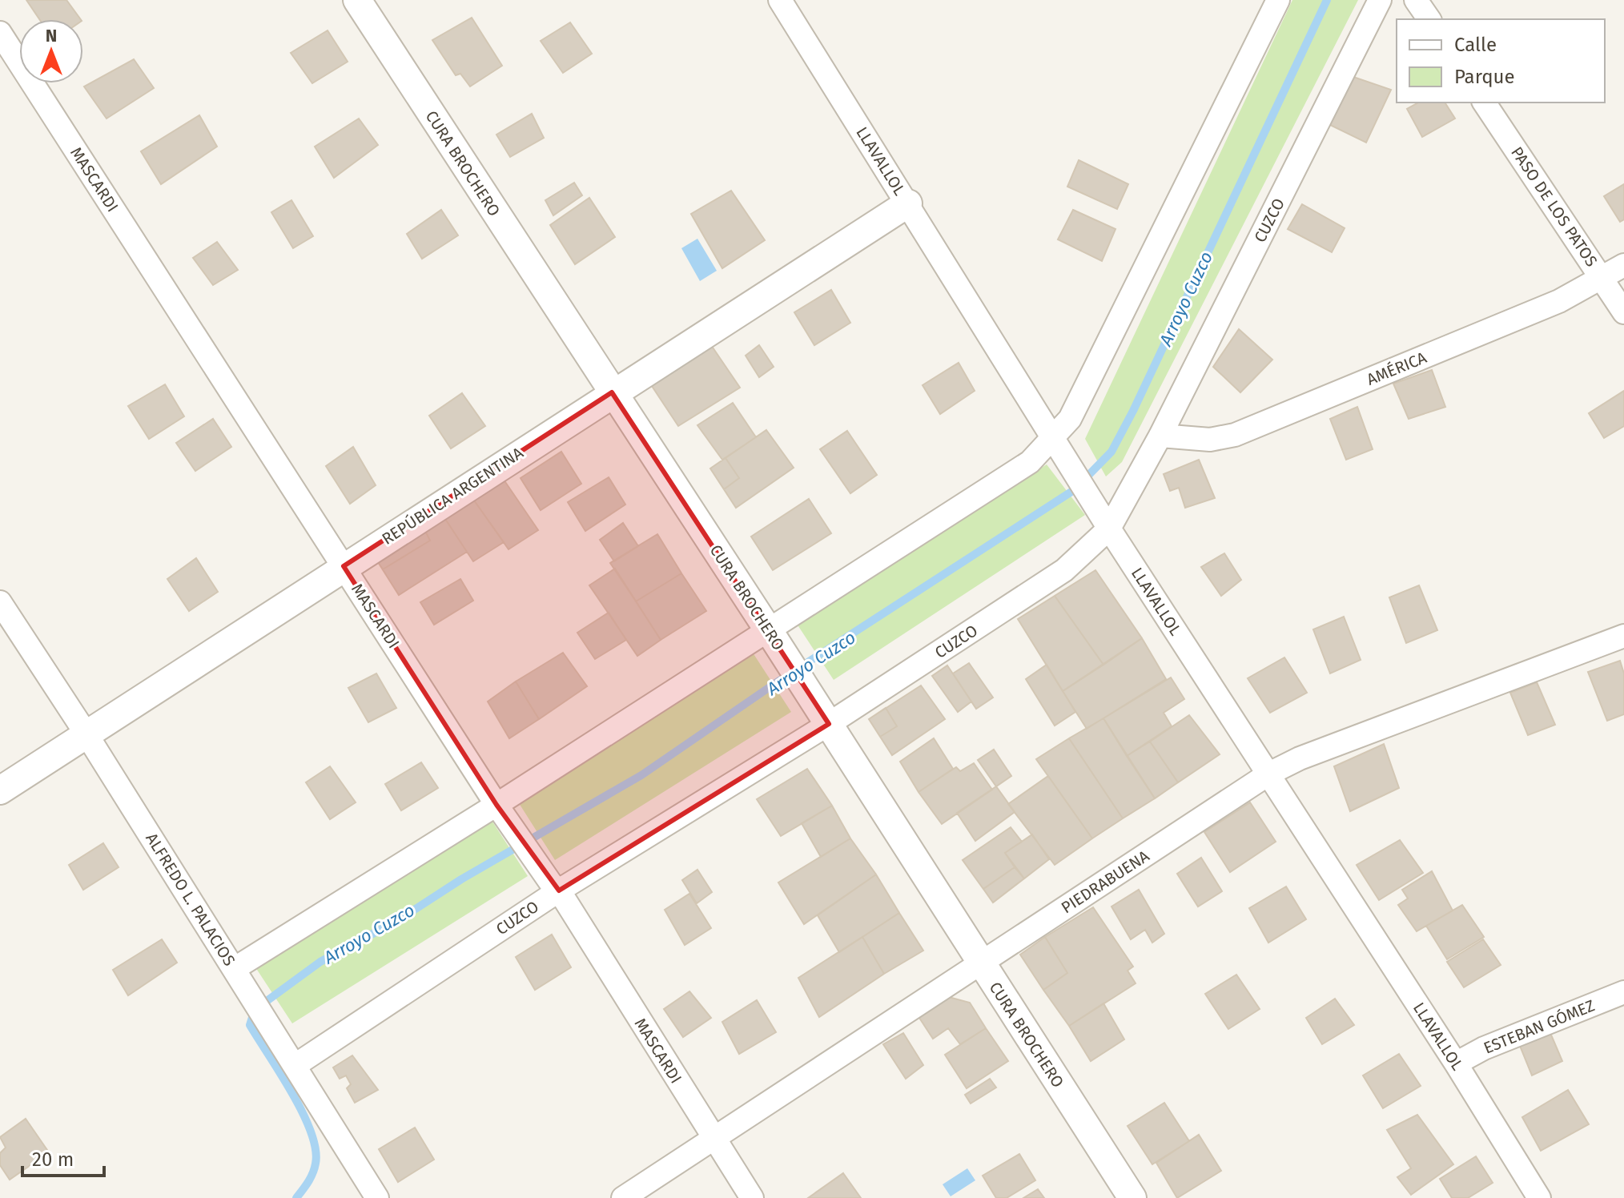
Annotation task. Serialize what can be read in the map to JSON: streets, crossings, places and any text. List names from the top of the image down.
{
  "streets": {
    "street": [
      "LLAVALLOL",
      "CURA BROCHERO",
      "MASCARDI",
      "PASO DE LOS PATOS",
      "CUZCO",
      "AMÉRICA",
      "REPÚBLICA ARGENTINA",
      "PIEDRABUENA",
      "ALFREDO L. PALACIOS",
      "ESTEBAN GÓMEZ"
    ]
  },
  "crossings": [
    ["LLAVALLOL", "CUZCO"],
    ["LLAVALLOL", "REPÚBLICA ARGENTINA"],
    ["LLAVALLOL", "PIEDRABUENA"],
    ["LLAVALLOL", "ESTEBAN GÓMEZ"],
    ["CURA BROCHERO", "CUZCO"],
    ["CURA BROCHERO", "REPÚBLICA ARGENTINA"],
    ["CURA BROCHERO", "PIEDRABUENA"],
    ["MASCARDI", "CUZCO"],
    ["MASCARDI", "REPÚBLICA ARGENTINA"],
    ["MASCARDI", "PIEDRABUENA"],
    ["PASO DE LOS PATOS", "AMÉRICA"],
    ["CUZCO", "AMÉRICA"],
    ["CUZCO", "ALFREDO L. PALACIOS"],
    ["REPÚBLICA ARGENTINA", "ALFREDO L. PALACIOS"]
  ],
  "water": ["Arroyo Cuzco"],
  "legend": ["Calle", "Parque"],
  "scale_bar": "20 m",
  "north": "top"
}
